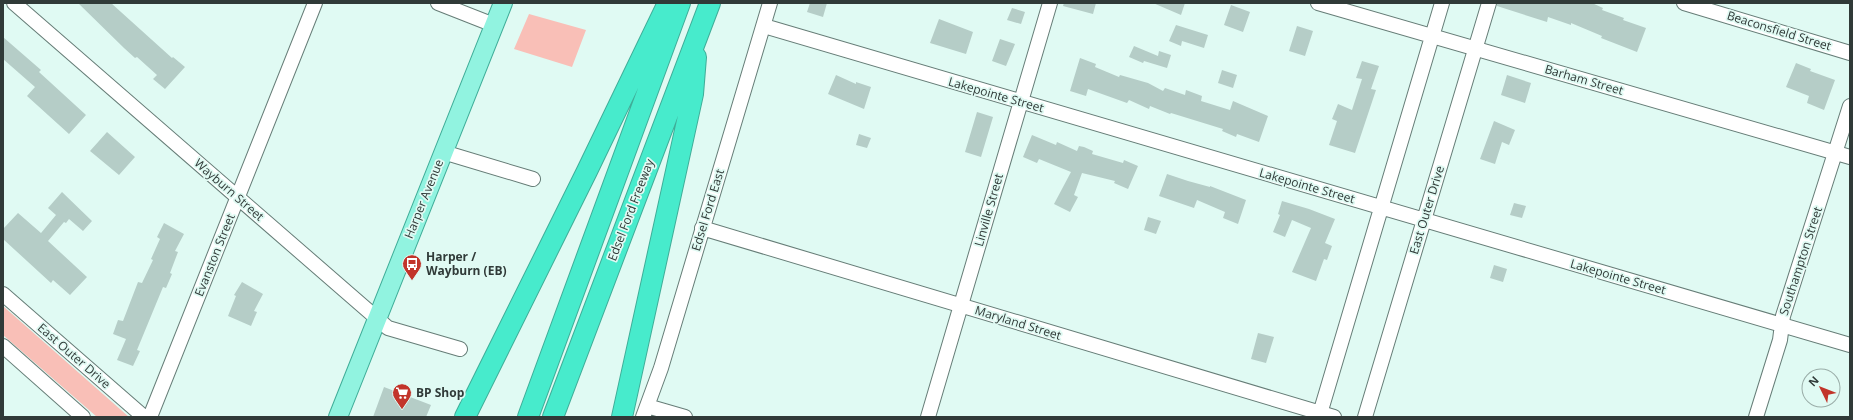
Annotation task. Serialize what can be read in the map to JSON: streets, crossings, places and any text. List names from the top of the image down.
{
  "streets": {
    "highway": ["Edsel Ford Freeway"],
    "main road": ["Harper Avenue"],
    "street": [
      "Beaconsfield Street",
      "Barham Street",
      "Lakepointe Street",
      "Wayburn Street",
      "Edsel Ford East",
      "Linville Street",
      "East Outer Drive",
      "Evanston Street",
      "Southampton Street",
      "Maryland Street"
    ]
  },
  "crossings": [
    ["Barham Street", "East Outer Drive"],
    ["Barham Street", "Southampton Street"],
    ["Lakepointe Street", "Edsel Ford East"],
    ["Lakepointe Street", "Linville Street"],
    ["Lakepointe Street", "East Outer Drive"],
    ["Lakepointe Street", "Southampton Street"],
    ["Wayburn Street", "Harper Avenue"],
    ["Wayburn Street", "Evanston Street"],
    ["Edsel Ford East", "Maryland Street"],
    ["Linville Street", "Maryland Street"]
  ],
  "places": {
    "bus stop": ["Harper / Wayburn (EB)"],
    "supermarket": ["BP Shop"]
  },
  "north": "top left"
}
